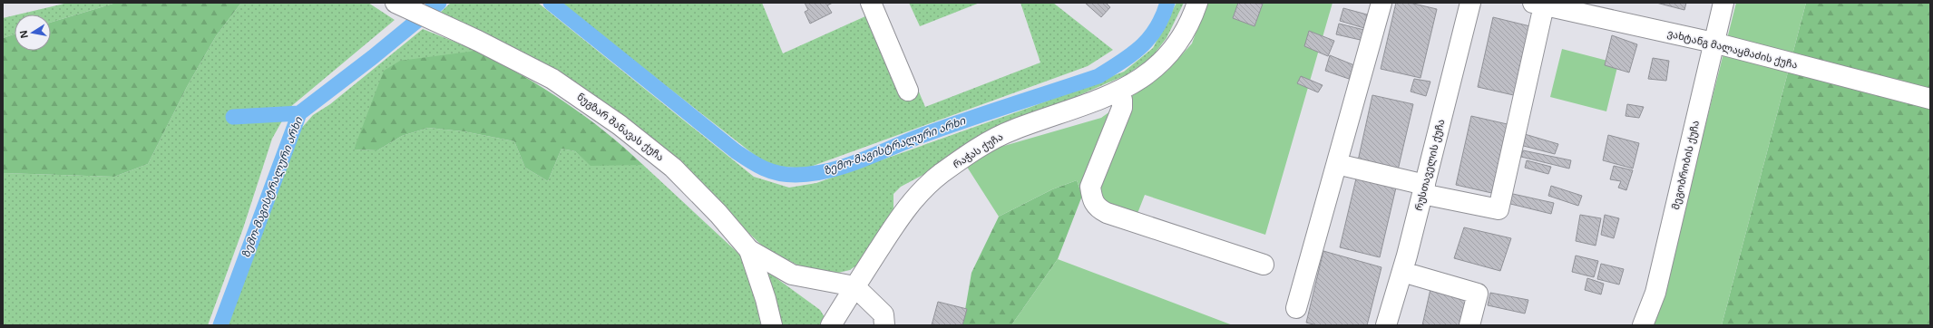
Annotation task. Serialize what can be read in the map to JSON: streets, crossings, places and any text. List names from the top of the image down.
{
  "streets": {
    "street": [
      "ვახტანგ მალაყმაძის ქუჩა",
      "ნუგზარ შანავას ქუჩა",
      "რაჭას ქუჩა",
      "რუსთაველის ქუჩა",
      "მეგობრობის ქუჩა"
    ]
  },
  "crossings": [
    ["ვახტანგ მალაყმაძის ქუჩა", "მეგობრობის ქუჩა"]
  ],
  "water": ["ზემო-მაგისტრალური არხი"],
  "north": "left"
}
